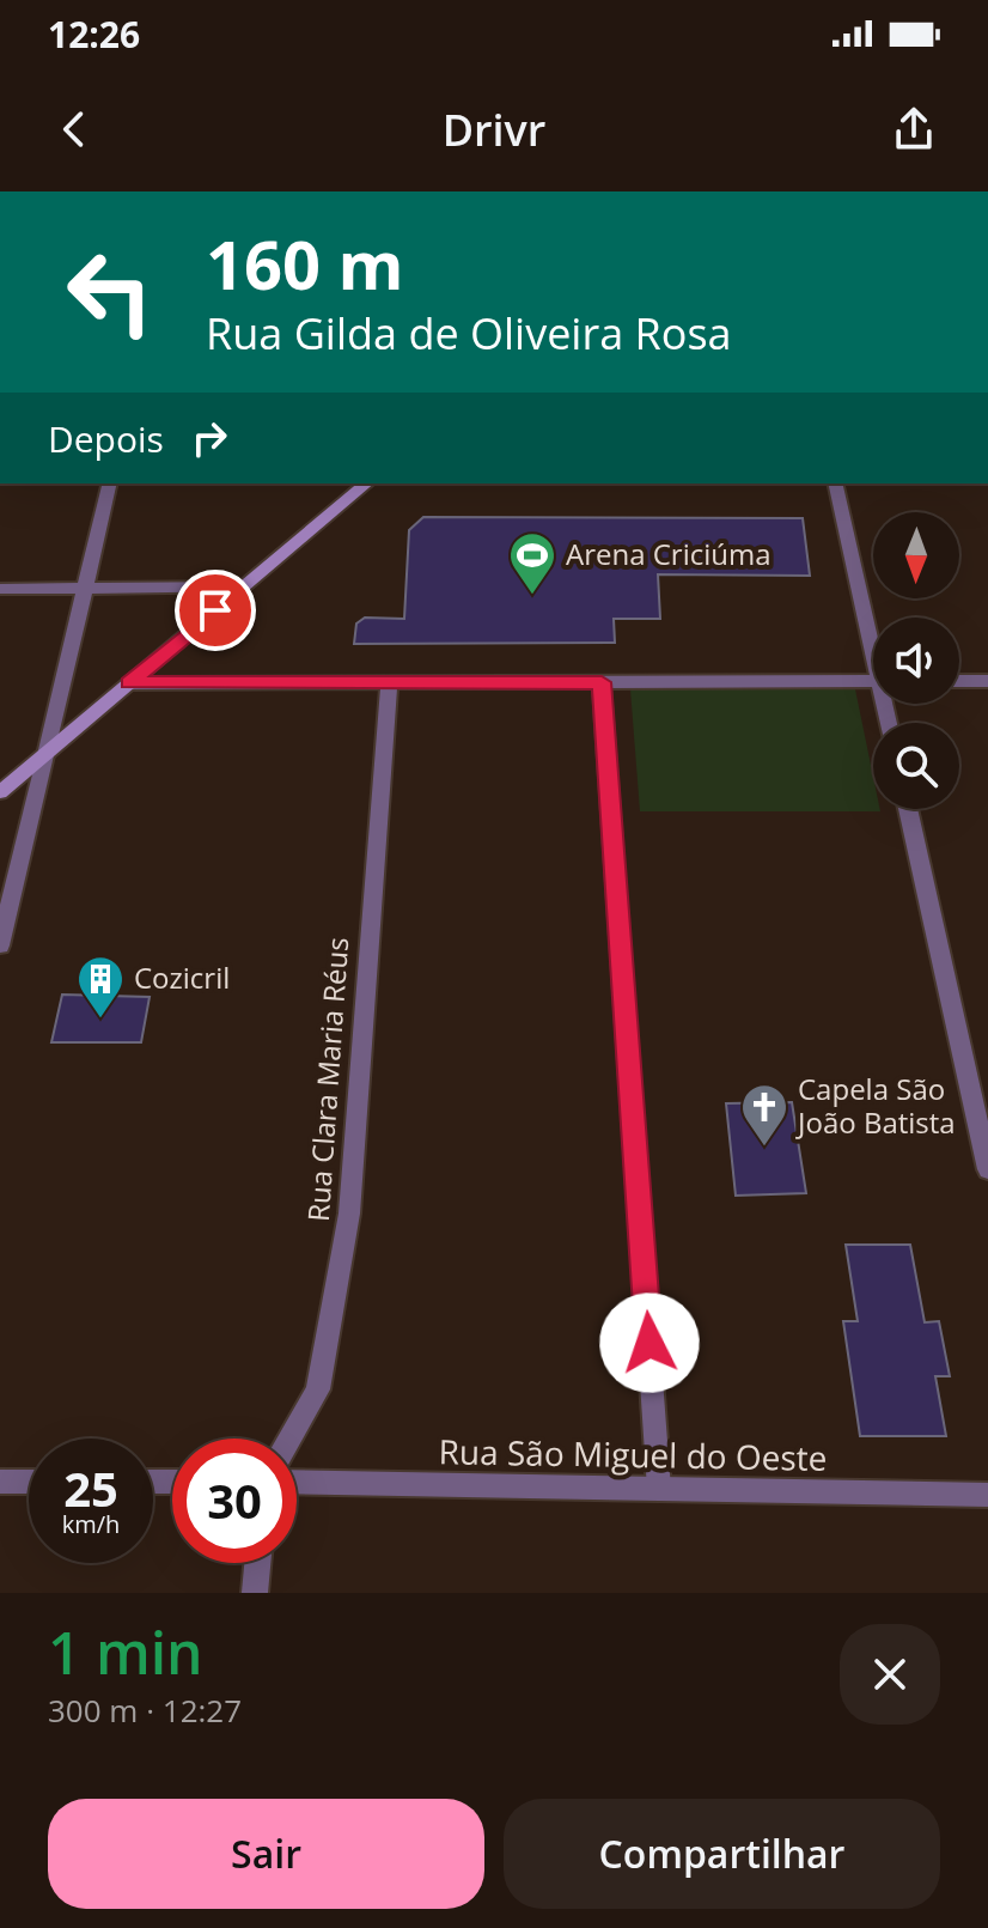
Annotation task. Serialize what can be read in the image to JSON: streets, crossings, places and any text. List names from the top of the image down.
{
  "streets": {
    "street": ["Rua Clara Maria Réus", "Rua São Miguel do Oeste"]
  },
  "places": {
    "sports": ["Arena Criciúma"],
    "building": ["Cozicril"],
    "church": ["Capela São João Batista"]
  },
  "north": "bottom",
  "page": {
    "status": "12:26",
    "header": "Drivr",
    "turn": ["160 m", "Rua Gilda de Oliveira Rosa"],
    "then": "Depois",
    "speed": "25 km/h",
    "limit": "30",
    "heading": ["1 min", "300 m · 12:27"],
    "buttons": ["Sair", "Compartilhar"]
  }
}
